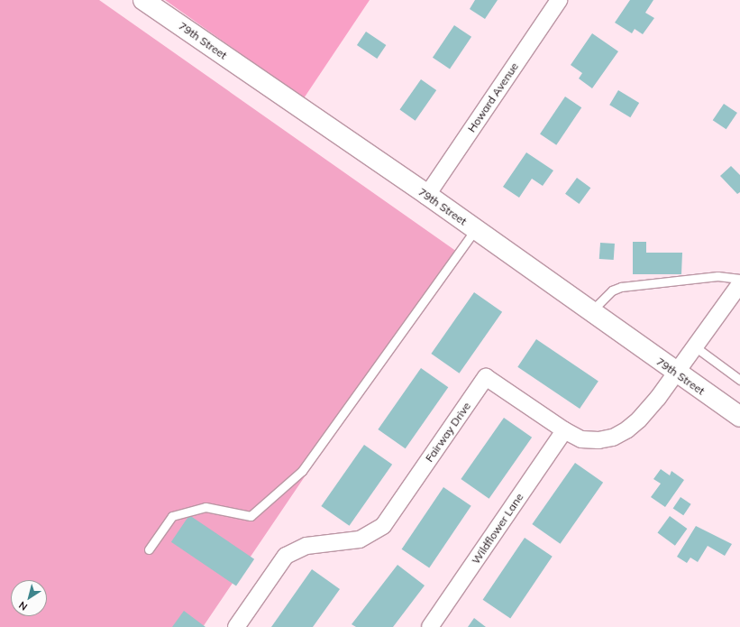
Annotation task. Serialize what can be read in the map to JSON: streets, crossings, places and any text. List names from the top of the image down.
{
  "streets": {
    "street": [
      "79th Street",
      "Howard Avenue",
      "Fairway Drive",
      "Wildflower Lane"
    ]
  },
  "crossings": [
    ["79th Street", "Howard Avenue"],
    ["79th Street", "Fairway Drive"],
    ["Fairway Drive", "Wildflower Lane"]
  ],
  "north": "bottom left"
}
